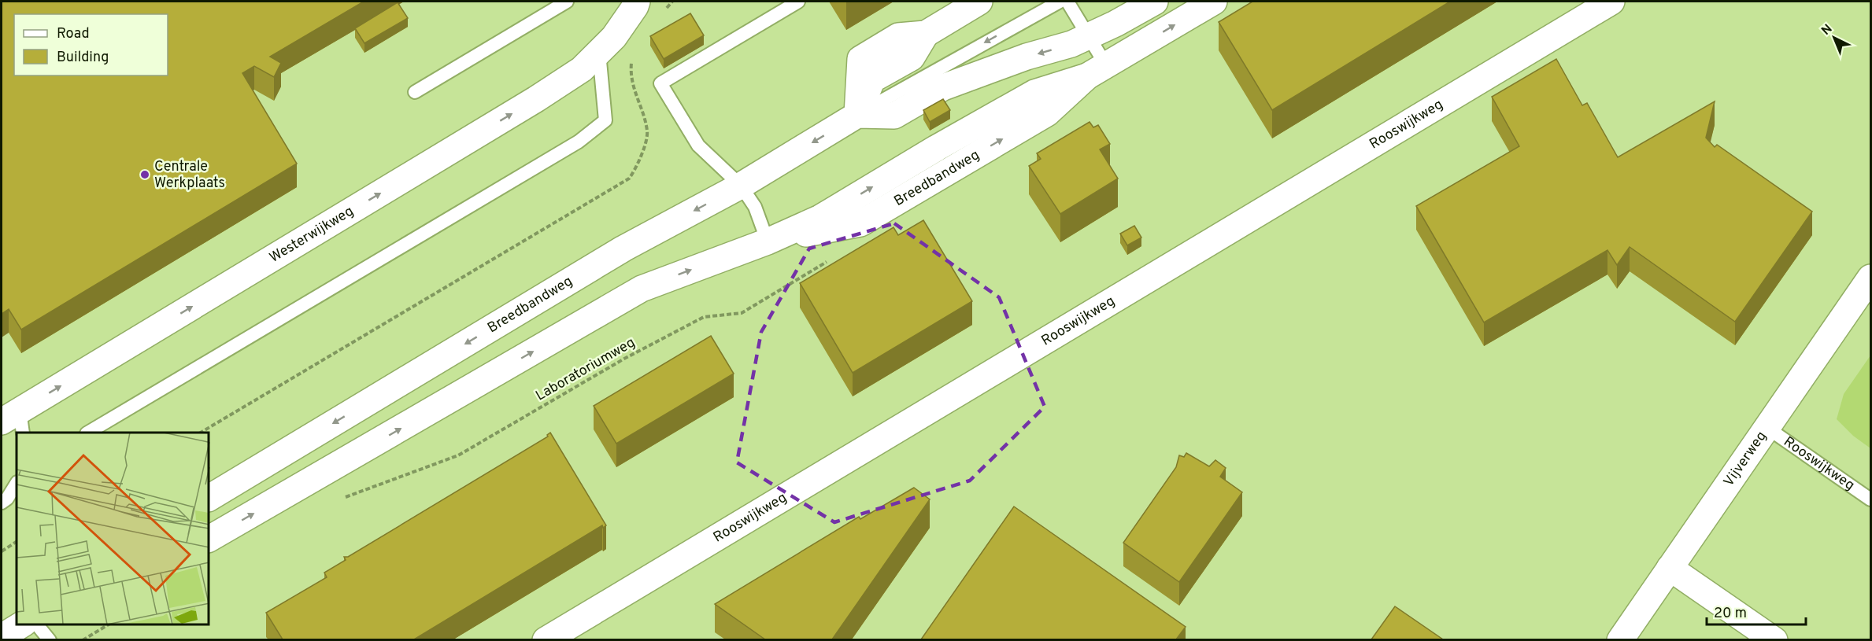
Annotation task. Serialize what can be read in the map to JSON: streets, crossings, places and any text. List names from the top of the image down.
{
  "streets": {
    "street": [
      "Rooswijkweg",
      "Breedbandweg",
      "Westerwijkweg",
      "Vijverweg"
    ],
    "path": ["Laboratoriumweg"]
  },
  "crossings": [
    ["Rooswijkweg", "Vijverweg"]
  ],
  "one_way": ["Westerwijkweg"],
  "places": ["Centrale Werkplaats"],
  "legend": ["Road", "Building"],
  "scale_bar": "20 m",
  "north": "top left"
}
